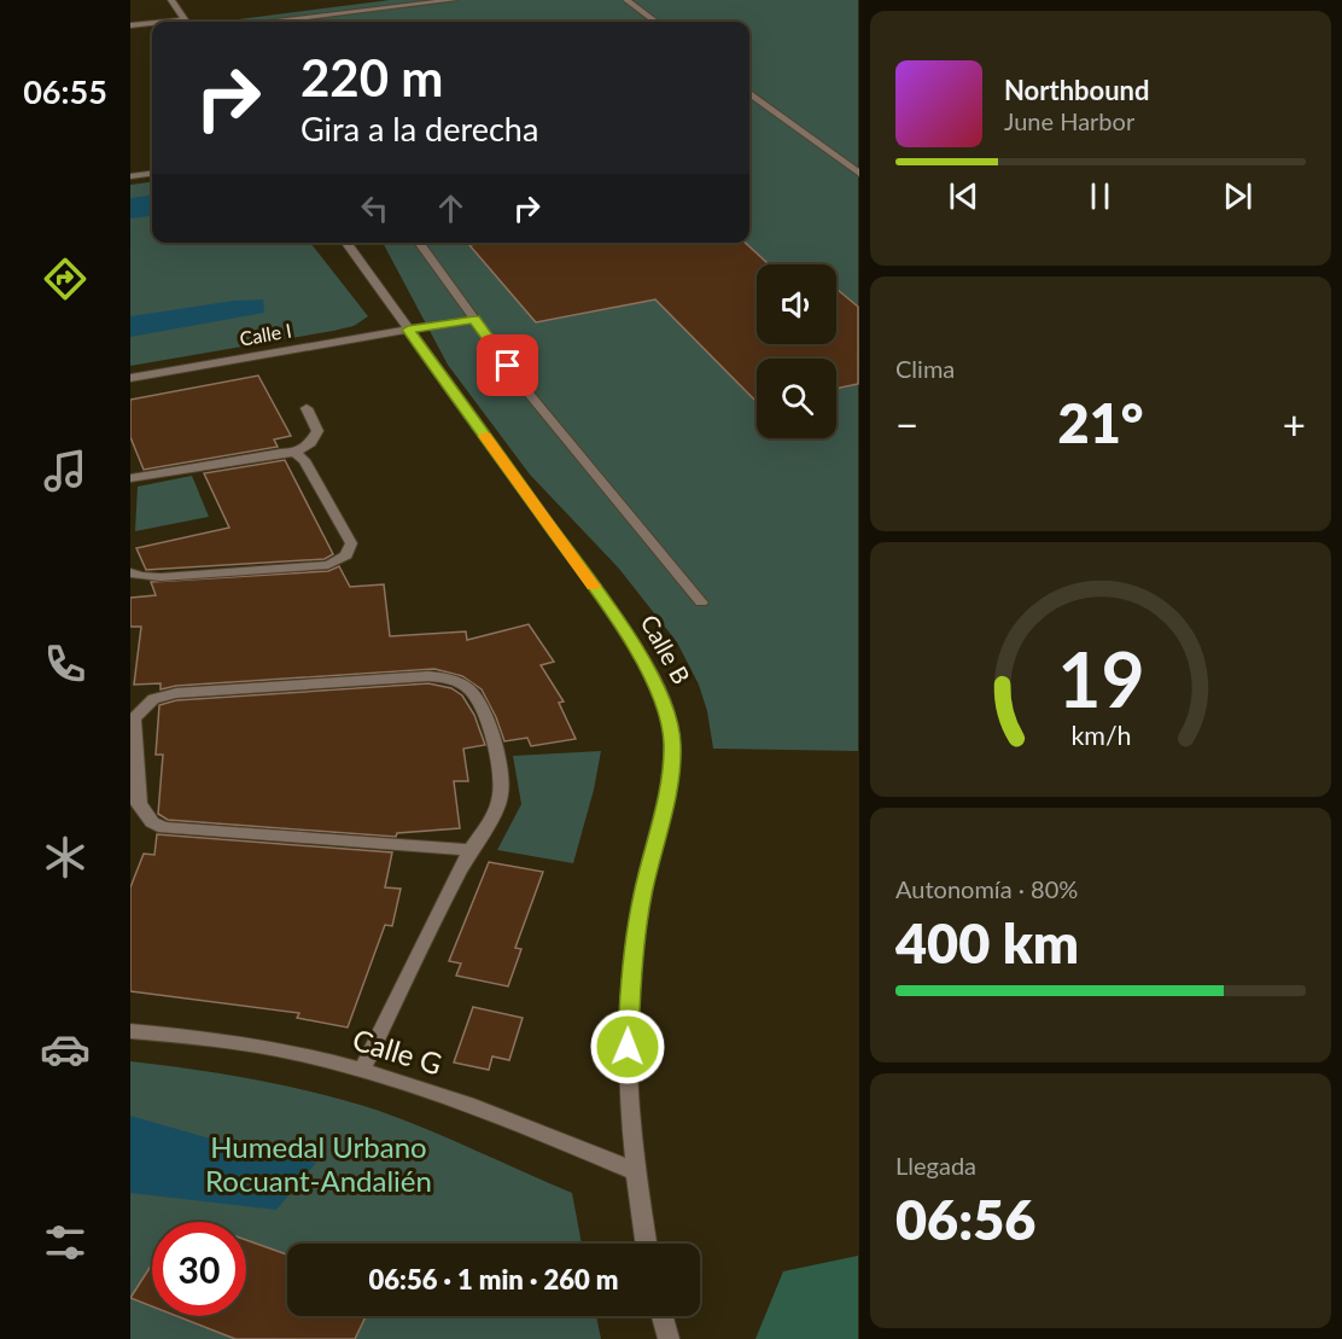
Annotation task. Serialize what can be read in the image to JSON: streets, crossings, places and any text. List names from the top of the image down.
{
  "streets": {
    "street": ["Calle I", "Calle B", "Calle G"]
  },
  "crossings": [
    ["Calle I", "Calle B"],
    ["Calle B", "Calle G"]
  ],
  "parks": ["Humedal Urbano Rocuant-Andalién"],
  "page": {
    "tabs": "06:55",
    "turn": ["220 m", "Gira a la derecha"],
    "song": ["Northbound", "June Harbor"],
    "tile": [
      "Clima",
      ["Autonomía · 80%", "400 km"],
      ["Llegada", "06:56"]
    ],
    "heat": ["−", "21°", "+"],
    "limit": "30",
    "trip": "06:56 · 1 min · 260 m",
    "gauge": ["19", "km/h"]
  }
}
